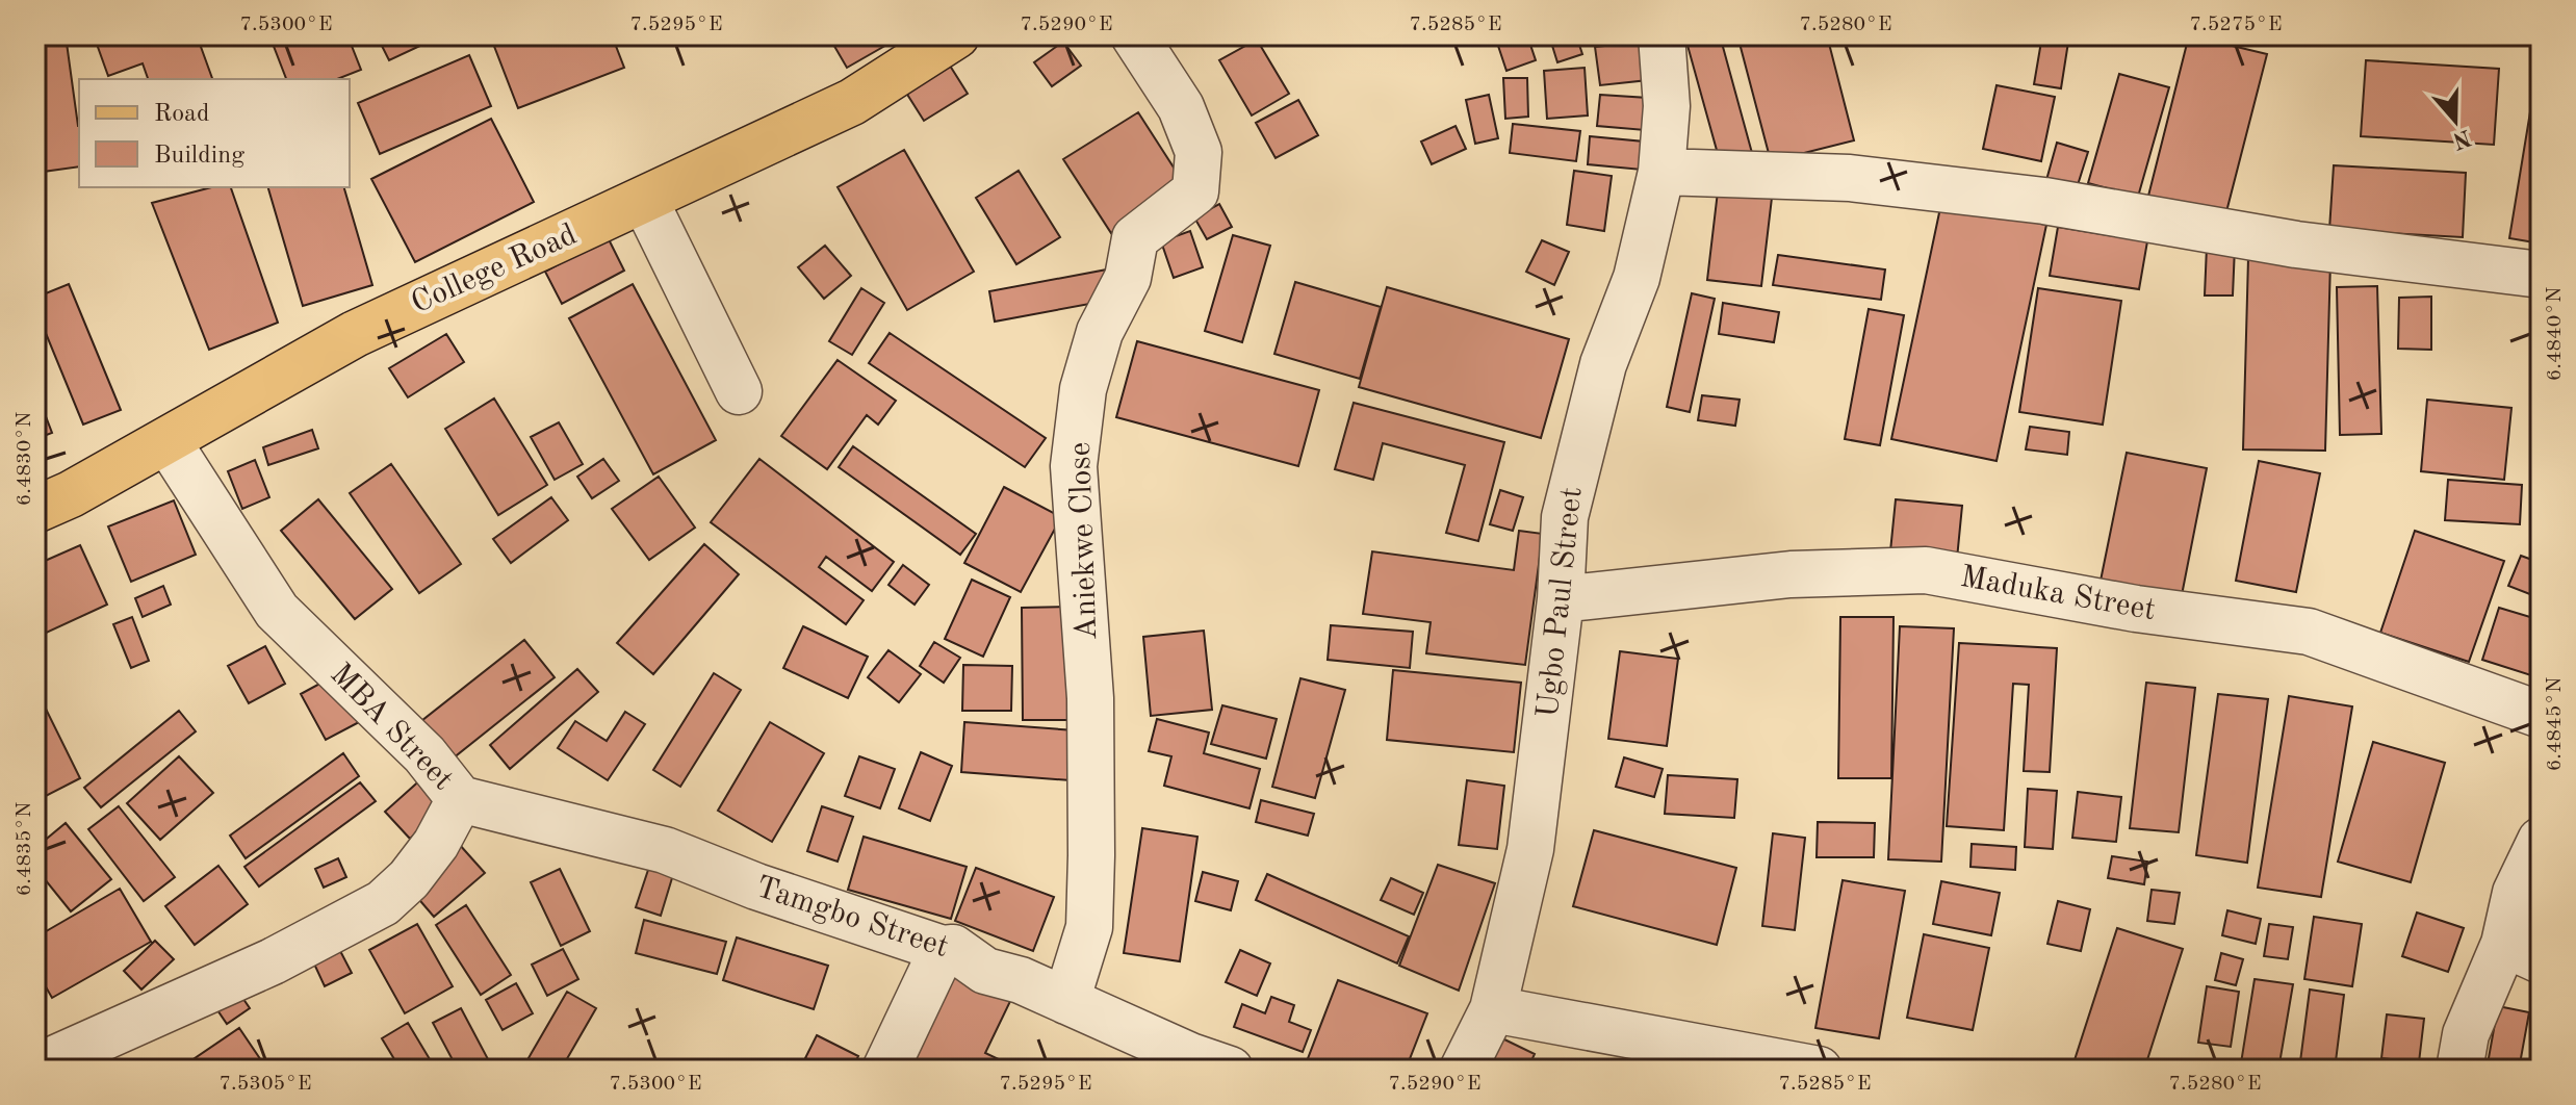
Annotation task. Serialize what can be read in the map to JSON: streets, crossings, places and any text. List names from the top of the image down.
{
  "streets": {
    "main road": ["College Road"],
    "street": [
      "Aniekwe Close",
      "Maduka Street",
      "Ugbo Paul Street",
      "MBA Street",
      "Tamgbo Street"
    ]
  },
  "crossings": [
    ["College Road", "MBA Street"],
    ["Aniekwe Close", "Tamgbo Street"],
    ["Maduka Street", "Ugbo Paul Street"],
    ["MBA Street", "Tamgbo Street"]
  ],
  "legend": ["Road", "Building"],
  "north": "bottom",
  "coordinates": [
    "7.5300°E",
    "7.5295°E",
    "7.5290°E",
    "7.5285°E",
    "7.5280°E",
    "7.5275°E",
    "6.4840°N",
    "6.4830°N",
    "6.4845°N",
    "6.4835°N",
    "7.5305°E"
  ]
}
